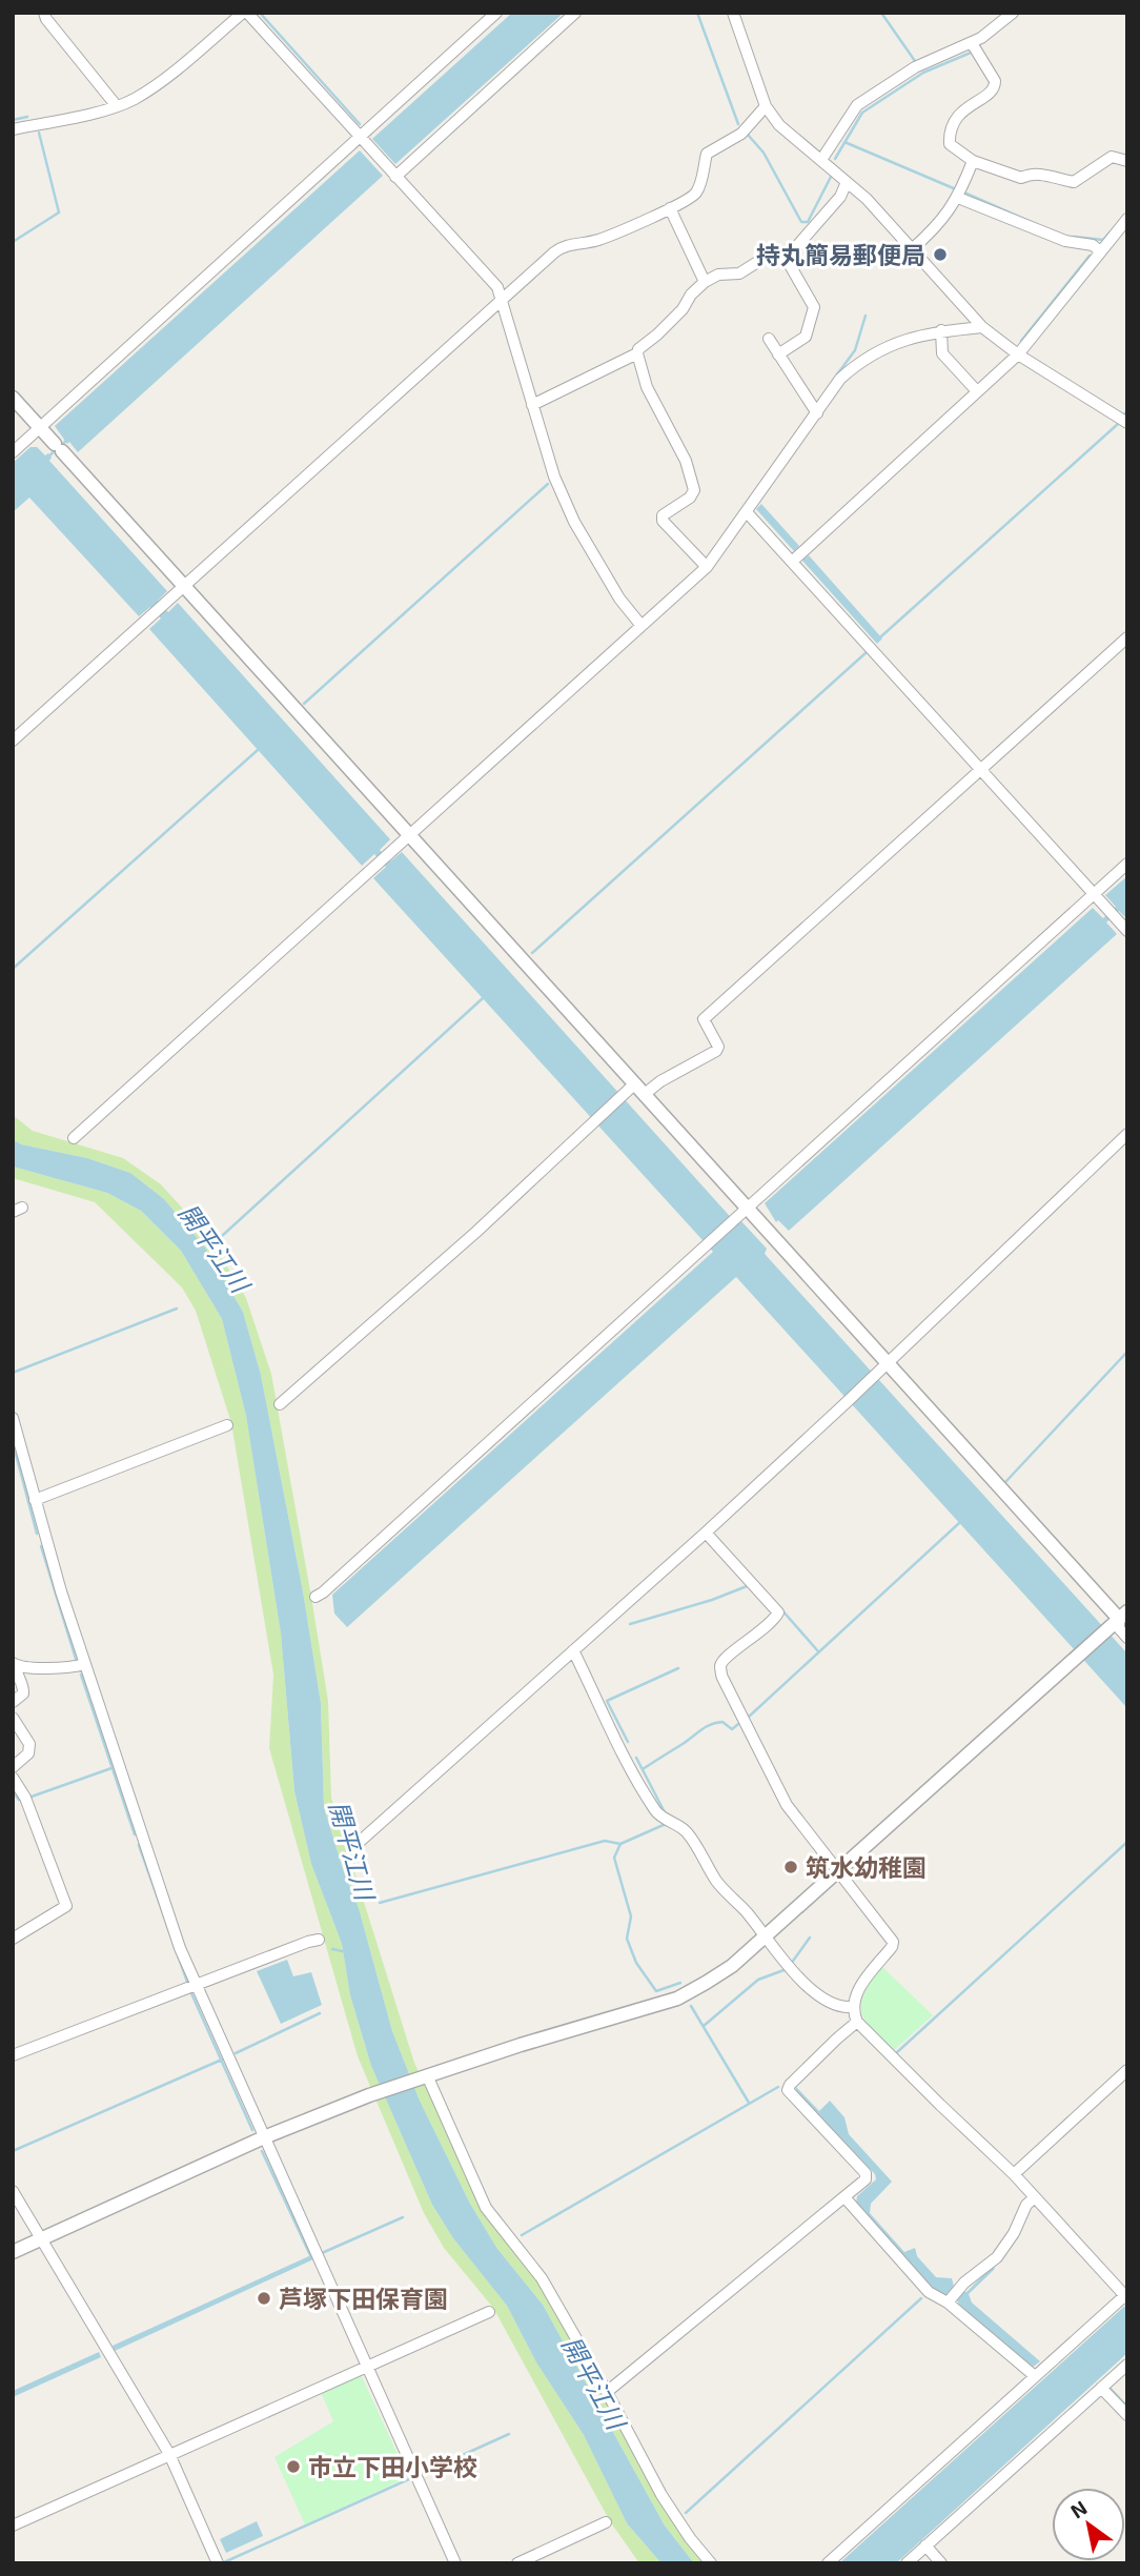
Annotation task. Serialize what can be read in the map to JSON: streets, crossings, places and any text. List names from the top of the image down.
{
  "water": ["開平江川"],
  "places": [
    "持丸簡易郵便局",
    "筑水幼稚園",
    "芦塚下田保育園",
    "市立下田小学校"
  ],
  "north": "top left"
}
